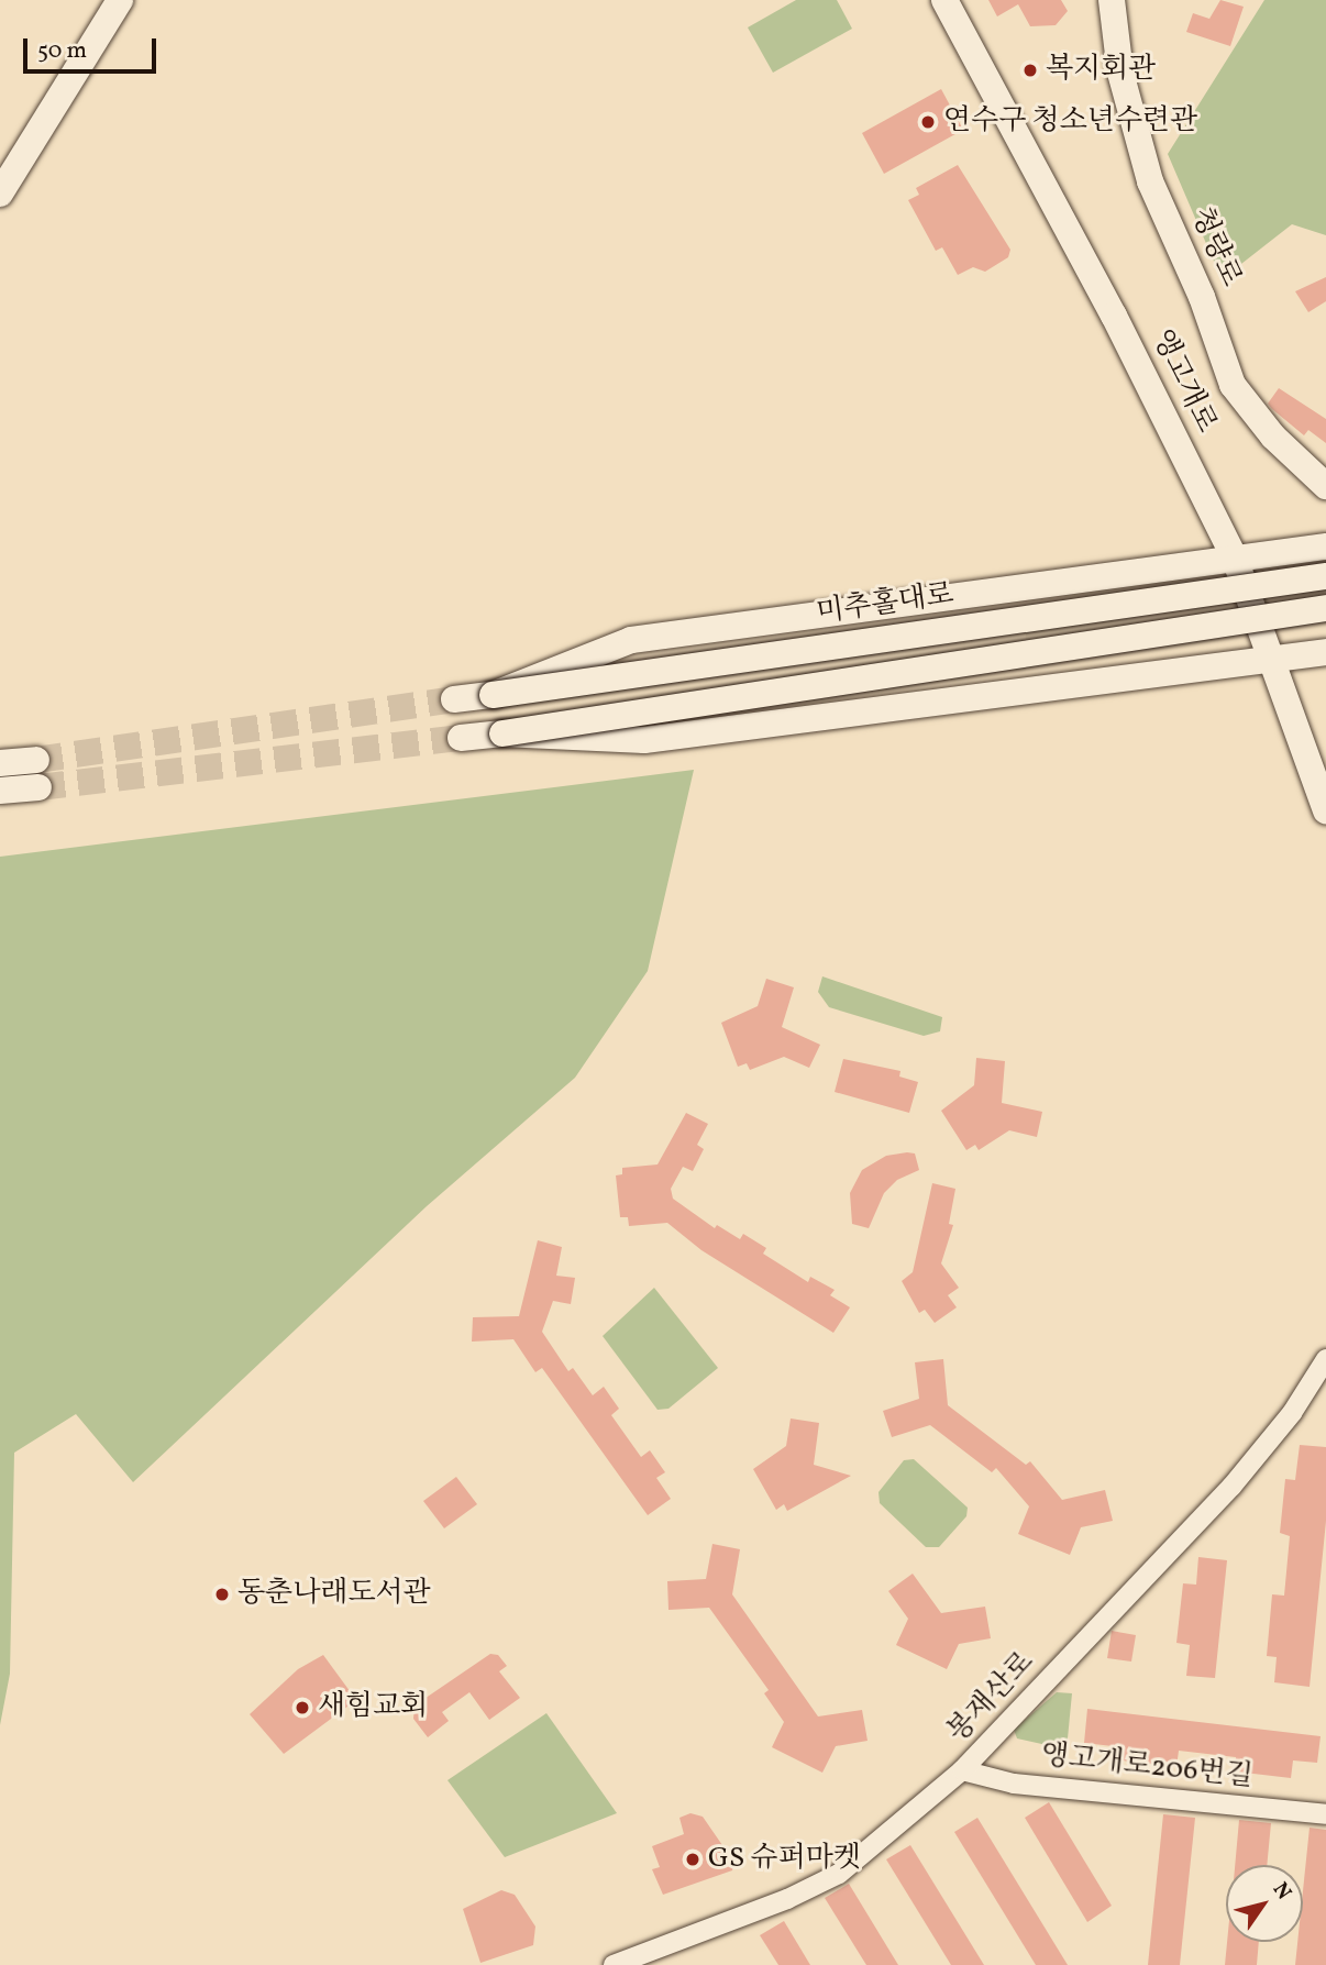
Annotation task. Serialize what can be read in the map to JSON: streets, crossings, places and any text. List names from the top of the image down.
{
  "streets": {
    "main road": ["청량로", "앵고개로", "미추홀대로"],
    "street": ["봉재산로", "앵고개로206번길"]
  },
  "crossings": [
    ["봉재산로", "앵고개로206번길"]
  ],
  "places": [
    "복지회관",
    "연수구 청소년수련관",
    "동춘나래도서관",
    "새힘교회",
    "GS 슈퍼마켓"
  ],
  "scale_bar": "50 m",
  "north": "top right"
}
